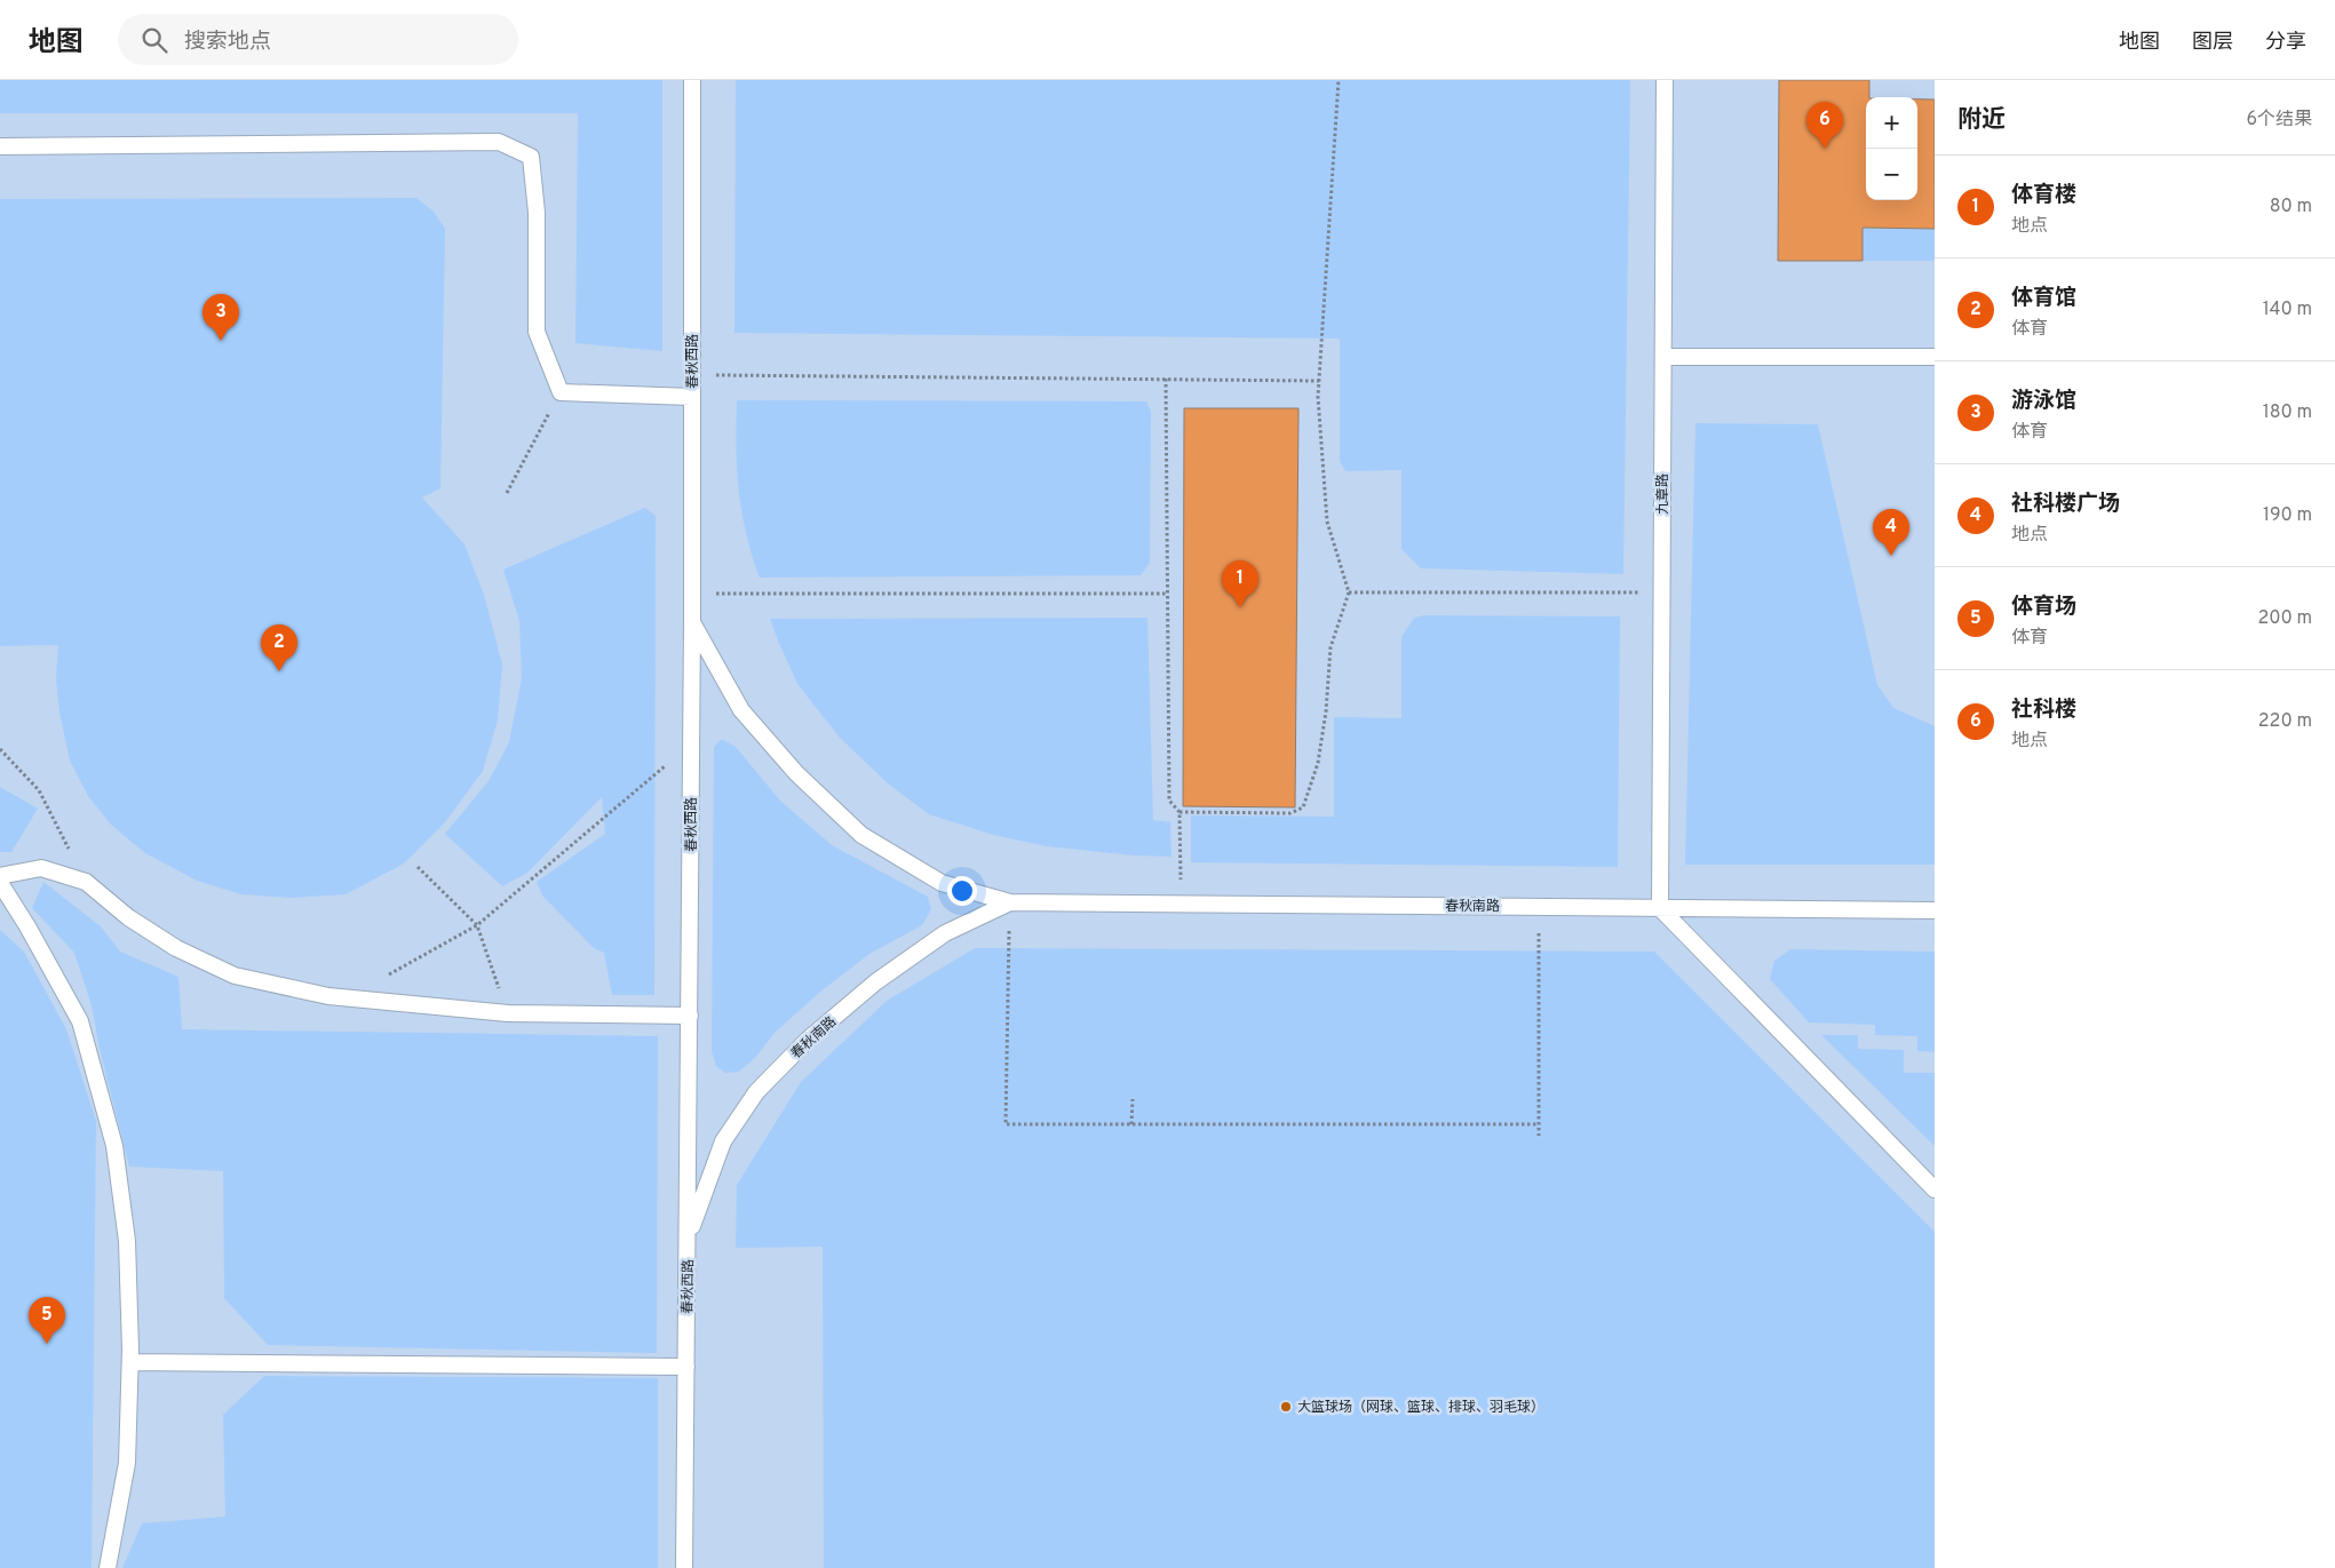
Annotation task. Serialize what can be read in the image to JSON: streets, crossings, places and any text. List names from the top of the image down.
{
  "streets": {
    "lane": ["春秋西路", "九章路", "春秋南路"]
  },
  "crossings": [
    ["春秋西路", "春秋南路"],
    ["九章路", "春秋南路"]
  ],
  "places": ["大篮球场（网球、篮球、排球、羽毛球）"],
  "page": {
    "header": "地图",
    "search": "搜索地点",
    "nav": ["地图", "图层", "分享"],
    "heading": ["附近", "6个结果"],
    "map_buttons": ["+", "−"],
    "pins": [
      "6",
      "3",
      "4",
      "1",
      "2",
      "5"
    ],
    "list": [
      {
        "mark": "1",
        "name": "体育楼",
        "note": "地点",
        "value": "80 m"
      },
      {
        "mark": "2",
        "name": "体育馆",
        "note": "体育",
        "value": "140 m"
      },
      {
        "mark": "3",
        "name": "游泳馆",
        "note": "体育",
        "value": "180 m"
      },
      {
        "mark": "4",
        "name": "社科楼广场",
        "note": "地点",
        "value": "190 m"
      },
      {
        "mark": "5",
        "name": "体育场",
        "note": "体育",
        "value": "200 m"
      },
      {
        "mark": "6",
        "name": "社科楼",
        "note": "地点",
        "value": "220 m"
      }
    ]
  }
}
